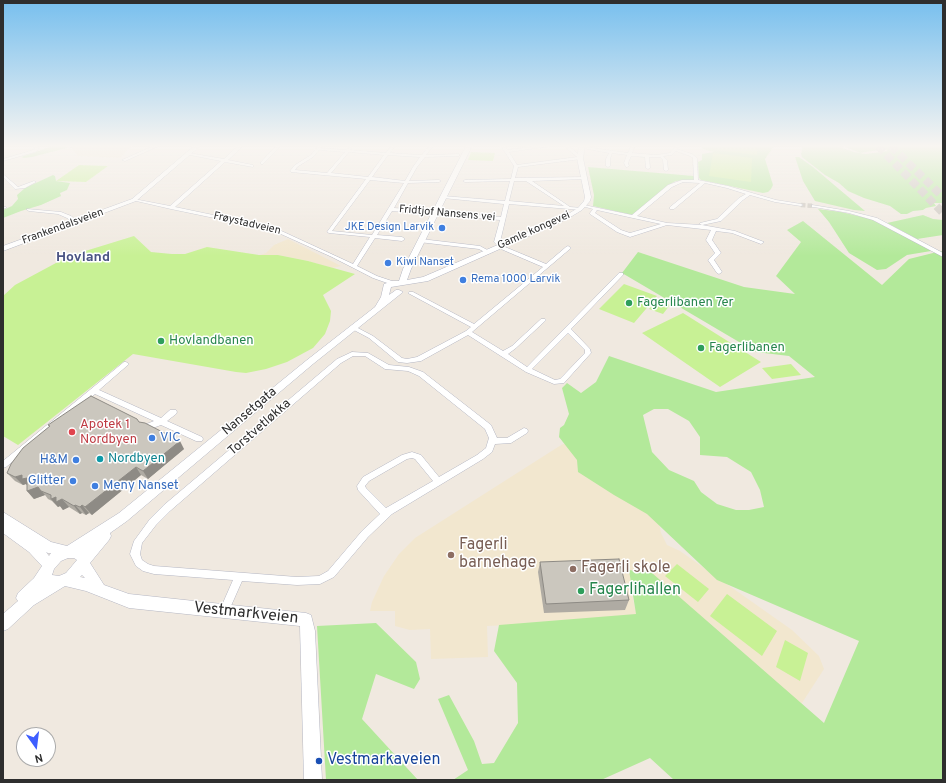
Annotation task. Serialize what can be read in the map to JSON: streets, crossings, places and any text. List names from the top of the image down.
{
  "streets": {
    "main road": [
      "Frankendalsveien",
      "Gamle kongevei",
      "Nansetgata",
      "Vestmarkveien"
    ],
    "street": ["Fridtjof Nansens vei", "Frøystadveien", "Torstvetløkka"]
  },
  "crossings": [
    ["Frøystadveien", "Frankendalsveien"],
    ["Frøystadveien", "Nansetgata"],
    ["Gamle kongevei", "Nansetgata"],
    ["Nansetgata", "Vestmarkveien"]
  ],
  "districts": ["Hovland"],
  "places": [
    "JKE Design Larvik",
    "Kiwi Nanset",
    "Rema 1000 Larvik",
    "Fagerlibanen 7er",
    "Hovlandbanen",
    "Fagerlibanen",
    "Apotek 1 Nordbyen",
    "VIC",
    "Nordbyen",
    "H&M",
    "Glitter",
    "Meny Nanset",
    "Fagerli barnehage",
    "Fagerli skole",
    "Fagerlihallen",
    "Vestmarkaveien"
  ],
  "north": "bottom"
}
